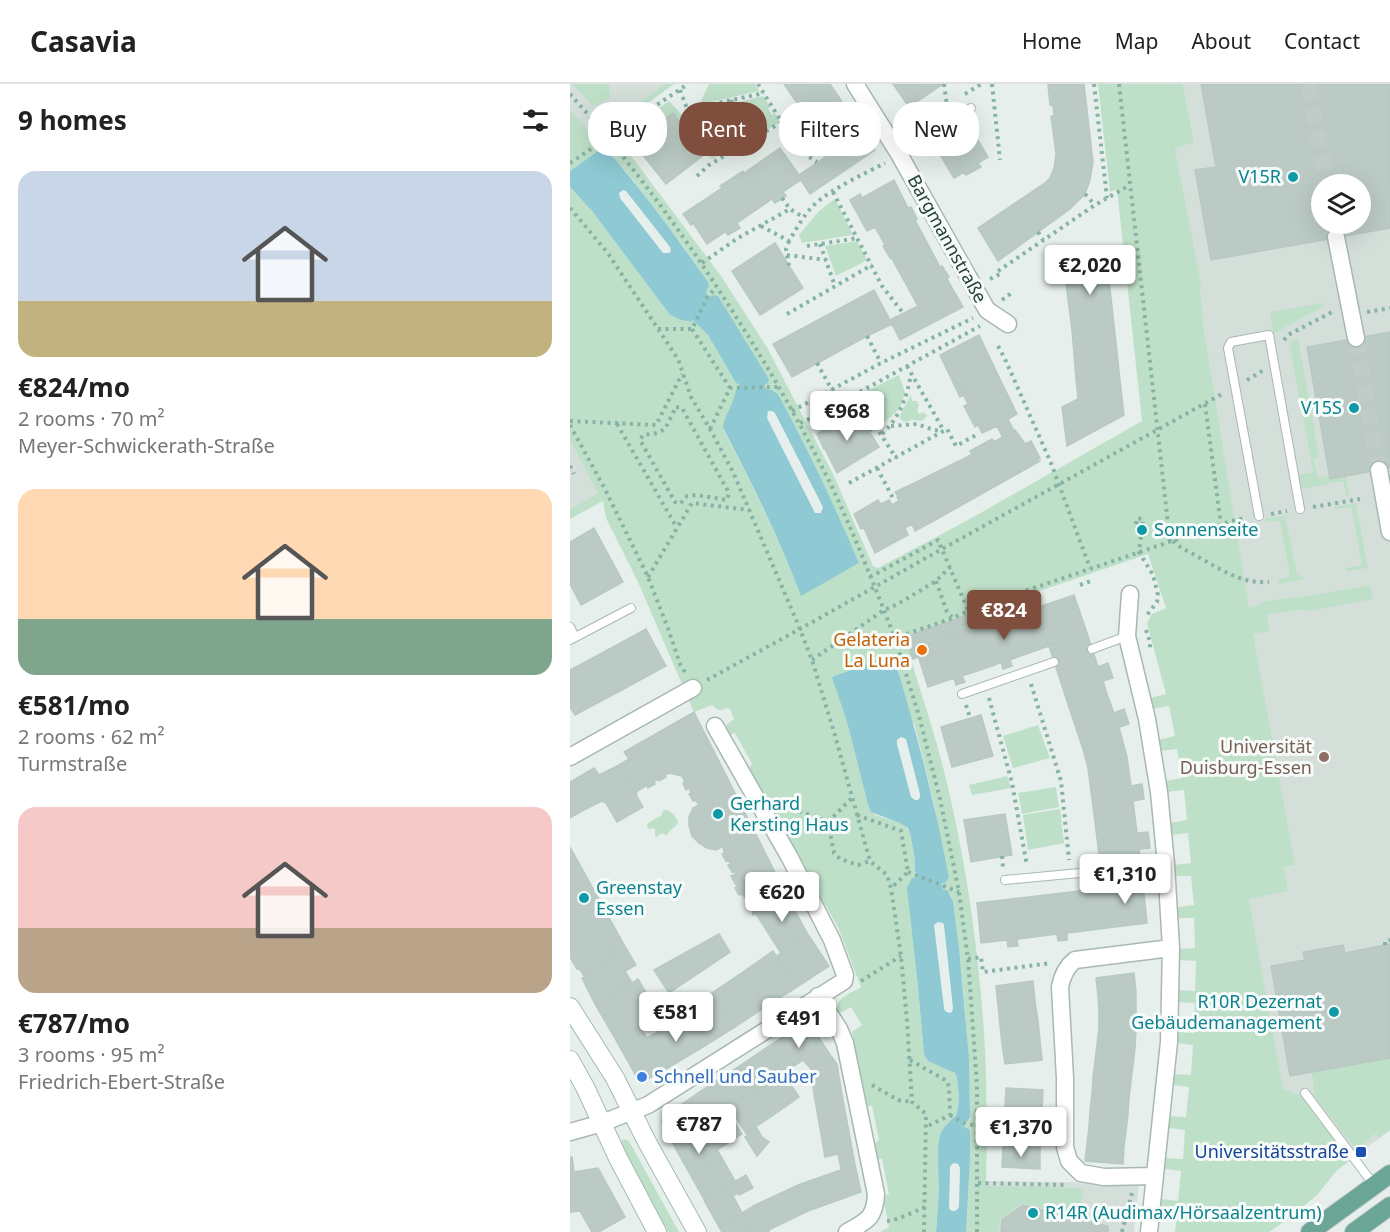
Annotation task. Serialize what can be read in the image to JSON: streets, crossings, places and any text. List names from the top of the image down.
{
  "streets": {
    "street": ["Bargmannstraße"]
  },
  "places": {
    "other": [
      "V15R",
      "V15S",
      "Sonnenseite",
      "Gelateria La Luna",
      "Universität Duisburg-Essen",
      "Gerhard Kersting Haus",
      "Greenstay Essen",
      "R10R Dezernat Gebäudemanagement",
      "Schnell und Sauber",
      "R14R (Audimax/Hörsaalzentrum)"
    ],
    "transit": ["Universitätsstraße"]
  },
  "page": {
    "header": "Casavia",
    "nav": [
      "Home",
      "Map",
      "About",
      "Contact"
    ],
    "heading": "9 homes",
    "chip": [
      "Buy",
      "Rent",
      "Filters",
      "New"
    ],
    "list": [
      {
        "name": "€824/mo",
        "note": "2 rooms · 70 m² · Meyer-Schwickerath-Straße"
      },
      {
        "name": "€581/mo",
        "note": "2 rooms · 62 m² · Turmstraße"
      },
      {
        "name": "€787/mo",
        "note": "3 rooms · 95 m² · Friedrich-Ebert-Straße"
      }
    ],
    "price": [
      "€2,020",
      "€968",
      "€824",
      "€1,310",
      "€620",
      "€581",
      "€491",
      "€787",
      "€1,370"
    ]
  }
}
